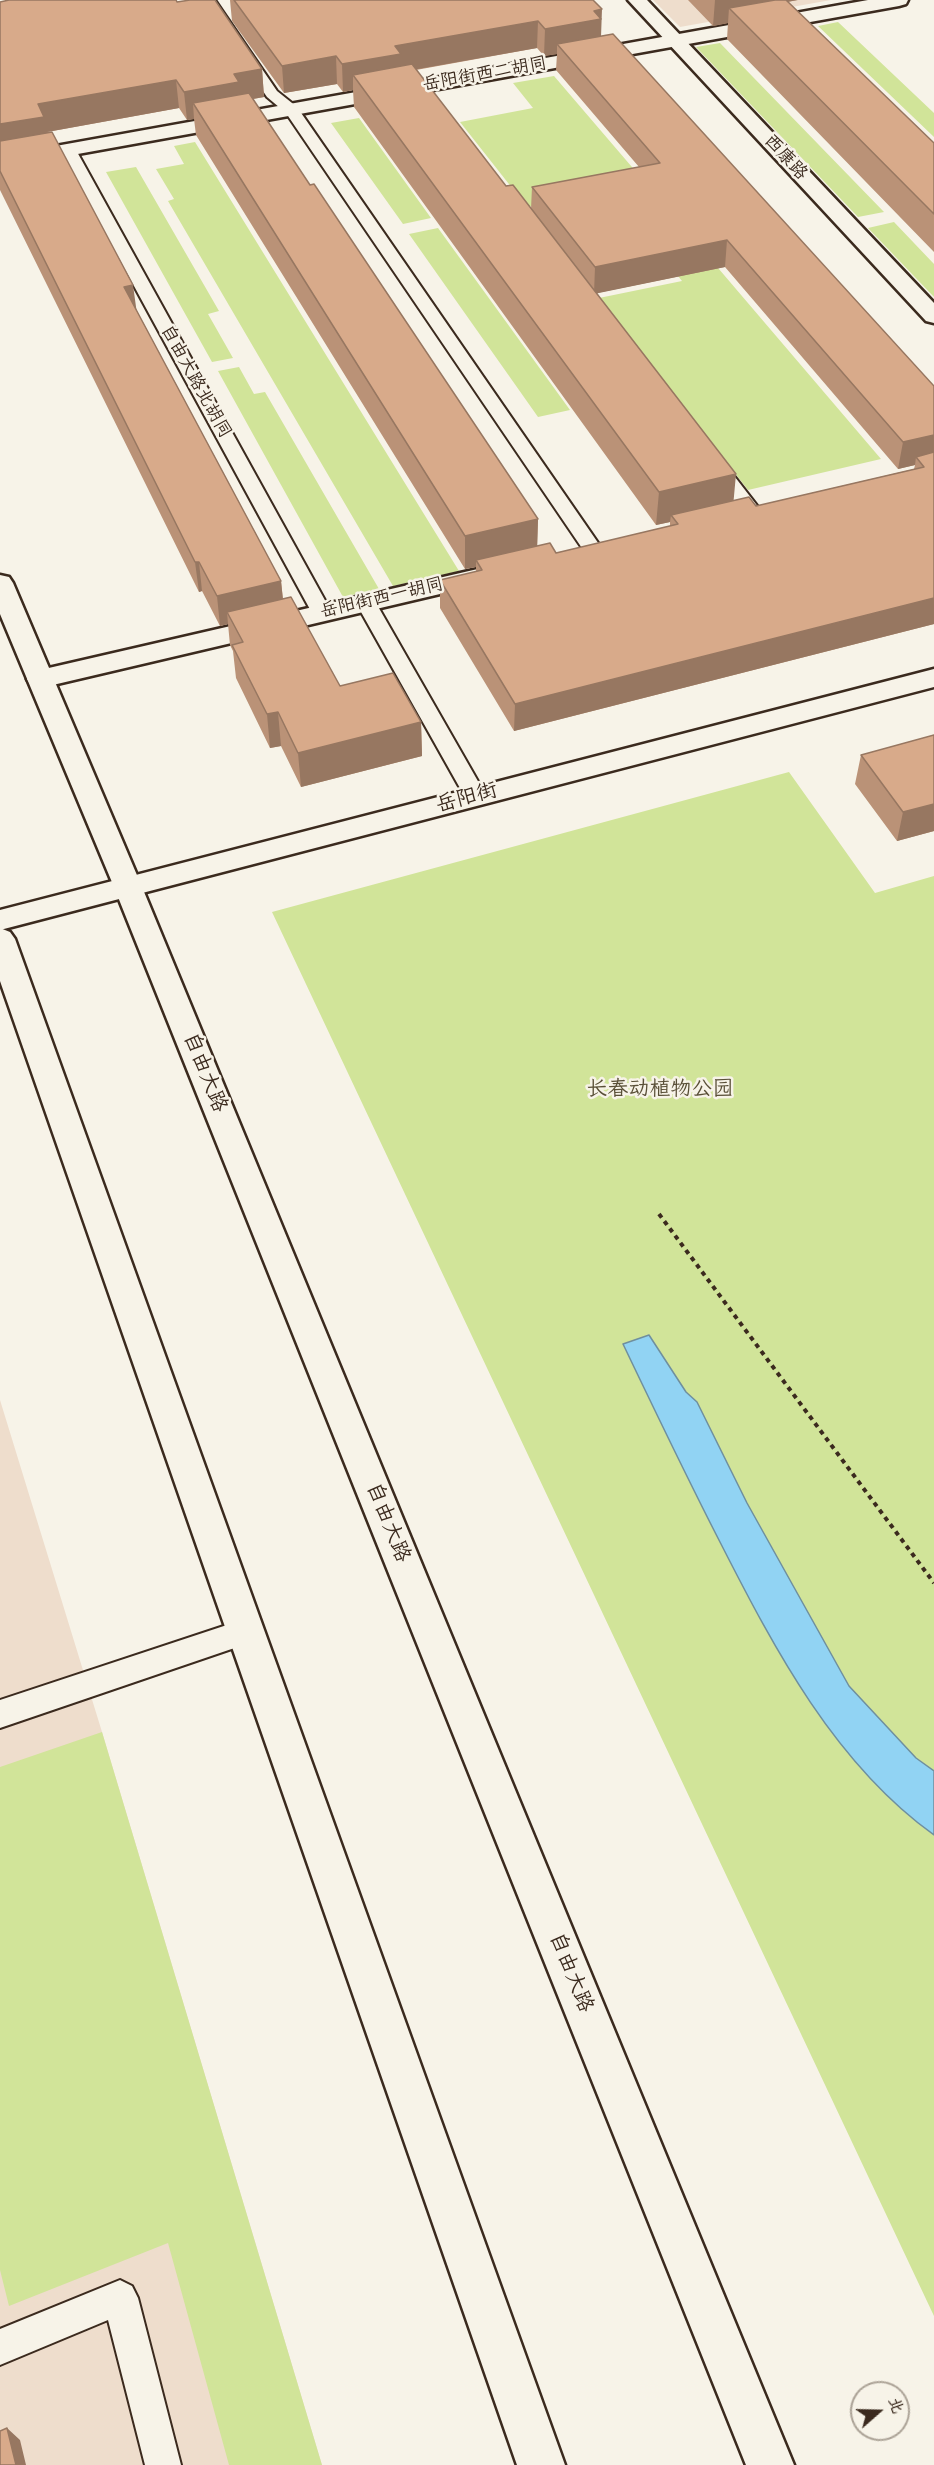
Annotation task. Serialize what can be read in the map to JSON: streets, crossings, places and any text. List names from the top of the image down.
{
  "streets": {
    "street": [
      "岳阳街西二胡同",
      "西康路",
      "岳阳街西一胡同",
      "岳阳街",
      "自由大路"
    ],
    "lane": ["自由大路北胡同"]
  },
  "crossings": [
    ["岳阳街西二胡同", "西康路"],
    ["岳阳街西二胡同", "自由大路北胡同"],
    ["自由大路北胡同", "岳阳街西一胡同"],
    ["岳阳街西一胡同", "自由大路"],
    ["岳阳街", "自由大路"]
  ],
  "parks": ["长春动植物公园"],
  "north": "right"
}
